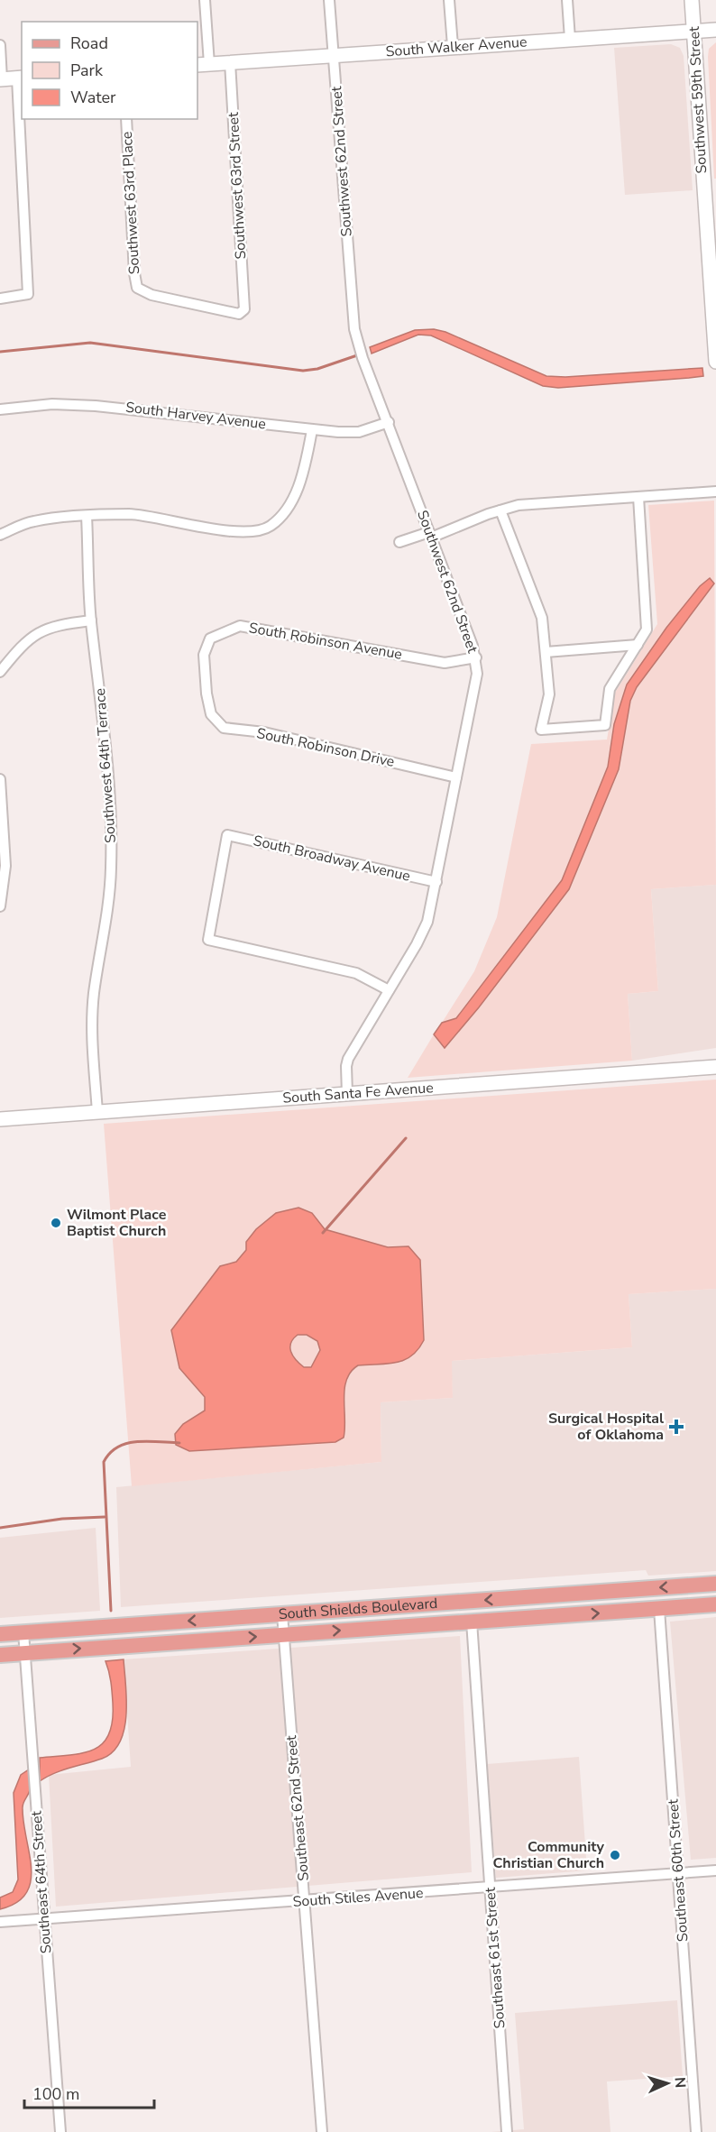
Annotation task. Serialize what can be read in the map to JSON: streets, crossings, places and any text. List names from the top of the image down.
{
  "streets": {
    "main road": [
      "South Walker Avenue",
      "Southwest 59th Street",
      "South Santa Fe Avenue",
      "South Shields Boulevard"
    ],
    "street": [
      "Southwest 62nd Street",
      "Southwest 63rd Street",
      "Southwest 63rd Place",
      "South Harvey Avenue",
      "South Robinson Avenue",
      "South Robinson Drive",
      "Southwest 64th Terrace",
      "South Broadway Avenue",
      "Southeast 62nd Street",
      "Southeast 60th Street",
      "Southeast 64th Street",
      "South Stiles Avenue",
      "Southeast 61st Street"
    ]
  },
  "crossings": [
    ["South Walker Avenue", "Southwest 59th Street"],
    ["South Walker Avenue", "Southwest 62nd Street"],
    ["South Walker Avenue", "Southwest 63rd Street"],
    ["Southwest 62nd Street", "South Harvey Avenue"],
    ["Southwest 62nd Street", "South Robinson Avenue"],
    ["Southwest 62nd Street", "South Robinson Drive"],
    ["Southwest 62nd Street", "South Broadway Avenue"],
    ["Southwest 62nd Street", "South Santa Fe Avenue"],
    ["Southwest 63rd Street", "Southwest 63rd Place"],
    ["South Robinson Avenue", "South Robinson Drive"],
    ["Southwest 64th Terrace", "South Santa Fe Avenue"],
    ["South Shields Boulevard", "Southeast 62nd Street"],
    ["South Shields Boulevard", "Southeast 60th Street"],
    ["South Shields Boulevard", "Southeast 64th Street"],
    ["South Shields Boulevard", "Southeast 61st Street"],
    ["Southeast 62nd Street", "South Stiles Avenue"],
    ["Southeast 60th Street", "South Stiles Avenue"],
    ["Southeast 64th Street", "South Stiles Avenue"],
    ["South Stiles Avenue", "Southeast 61st Street"]
  ],
  "places": {
    "other": ["Wilmont Place Baptist Church", "Community Christian Church"],
    "health": ["Surgical Hospital of Oklahoma"]
  },
  "legend": ["Road", "Park", "Water"],
  "scale_bar": "100 m",
  "north": "right"
}
